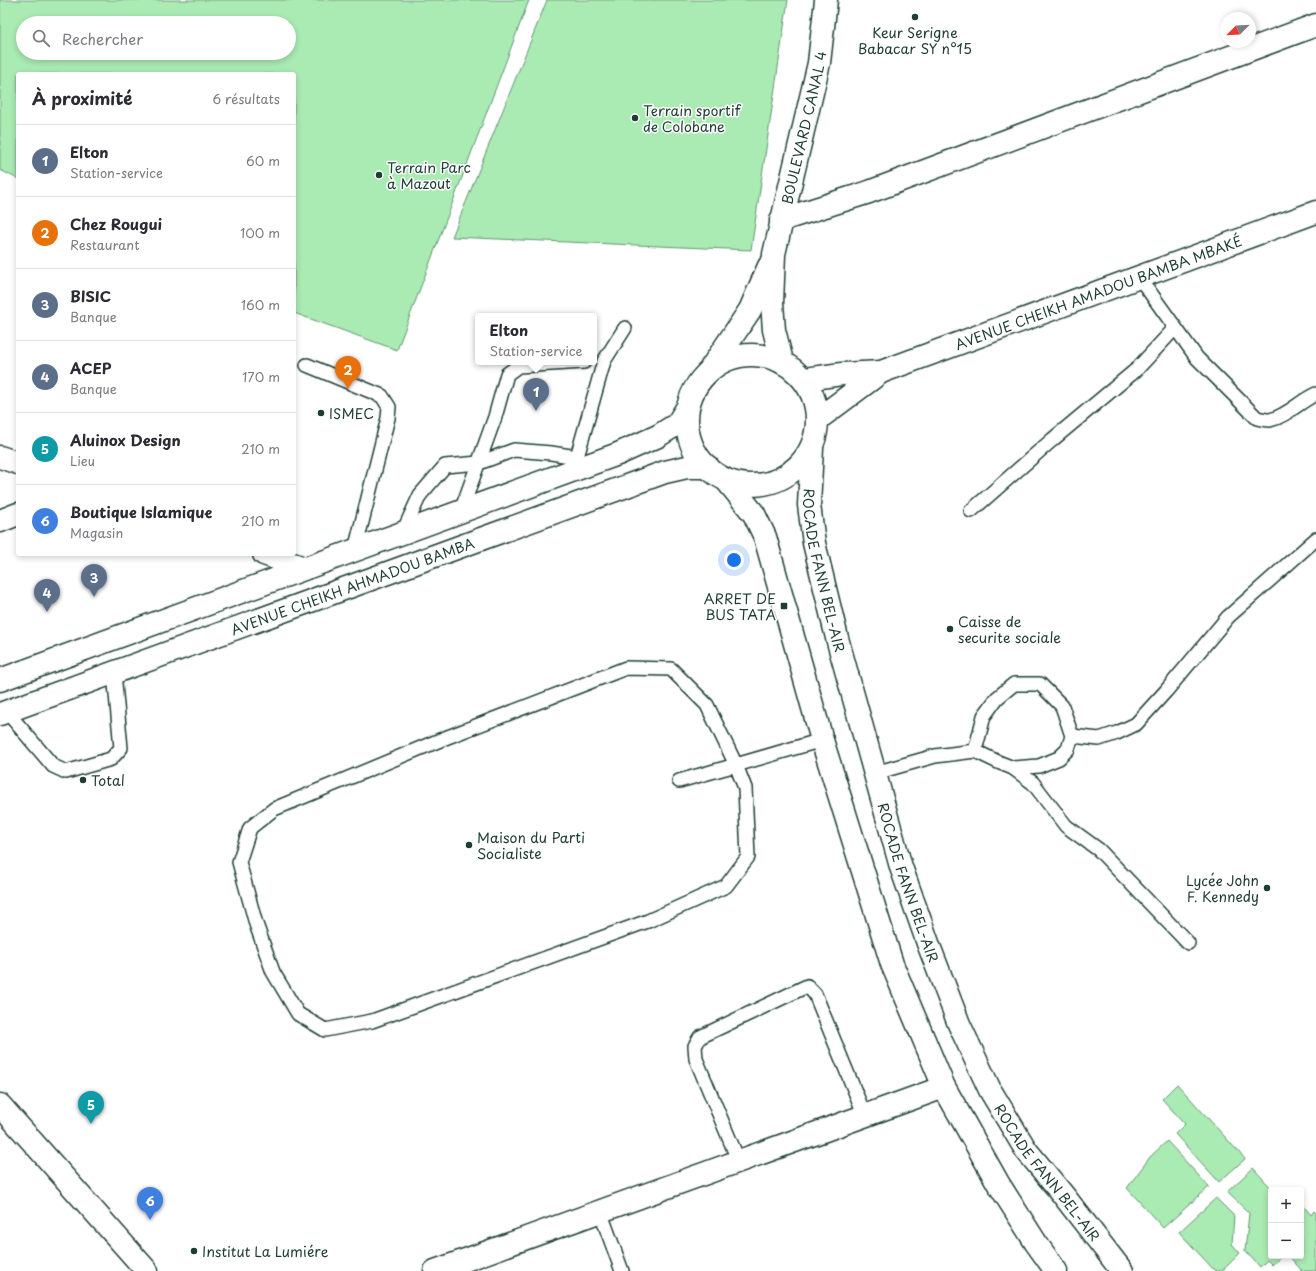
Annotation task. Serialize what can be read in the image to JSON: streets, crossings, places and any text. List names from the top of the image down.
{
  "streets": {
    "street": [
      "BOULEVARD CANAL 4",
      "AVENUE CHEIKH AMADOU BAMBA MBAKÉ",
      "ROCADE FANN BEL-AIR",
      "AVENUE CHEIKH AHMADOU BAMBA"
    ]
  },
  "crossings": [
    ["AVENUE CHEIKH AMADOU BAMBA MBAKÉ", "ROCADE FANN BEL-AIR"],
    ["AVENUE CHEIKH AMADOU BAMBA MBAKÉ", "AVENUE CHEIKH AHMADOU BAMBA"],
    ["ROCADE FANN BEL-AIR", "AVENUE CHEIKH AHMADOU BAMBA"]
  ],
  "places": {
    "other": [
      "Keur Serigne Babacar SY n°15",
      "Terrain sportif de Colobane",
      "Terrain Parc à Mazout",
      "ISMEC",
      "Caisse de securite sociale",
      "Total",
      "Maison du Parti Socialiste",
      "Lycée John F. Kennedy",
      "Institut La Lumiére"
    ],
    "transit": ["ARRET DE BUS TATA"]
  },
  "north": "bottom left",
  "page": {
    "search": "Rechercher",
    "heading": ["À proximité", "6 résultats"],
    "list": [
      {
        "mark": "1",
        "name": "Elton",
        "note": "Station-service",
        "value": "60 m"
      },
      {
        "mark": "2",
        "name": "Chez Rougui",
        "note": "Restaurant",
        "value": "100 m"
      },
      {
        "mark": "3",
        "name": "BISIC",
        "note": "Banque",
        "value": "160 m"
      },
      {
        "mark": "4",
        "name": "ACEP",
        "note": "Banque",
        "value": "170 m"
      },
      {
        "mark": "5",
        "name": "Aluinox Design",
        "note": "Lieu",
        "value": "210 m"
      },
      {
        "mark": "6",
        "name": "Boutique Islamique",
        "note": "Magasin",
        "value": "210 m"
      }
    ],
    "popup": ["Elton", "Station-service"],
    "pins": [
      "2",
      "1",
      "3",
      "4",
      "5",
      "6"
    ],
    "map_buttons": ["+", "−"]
  }
}
